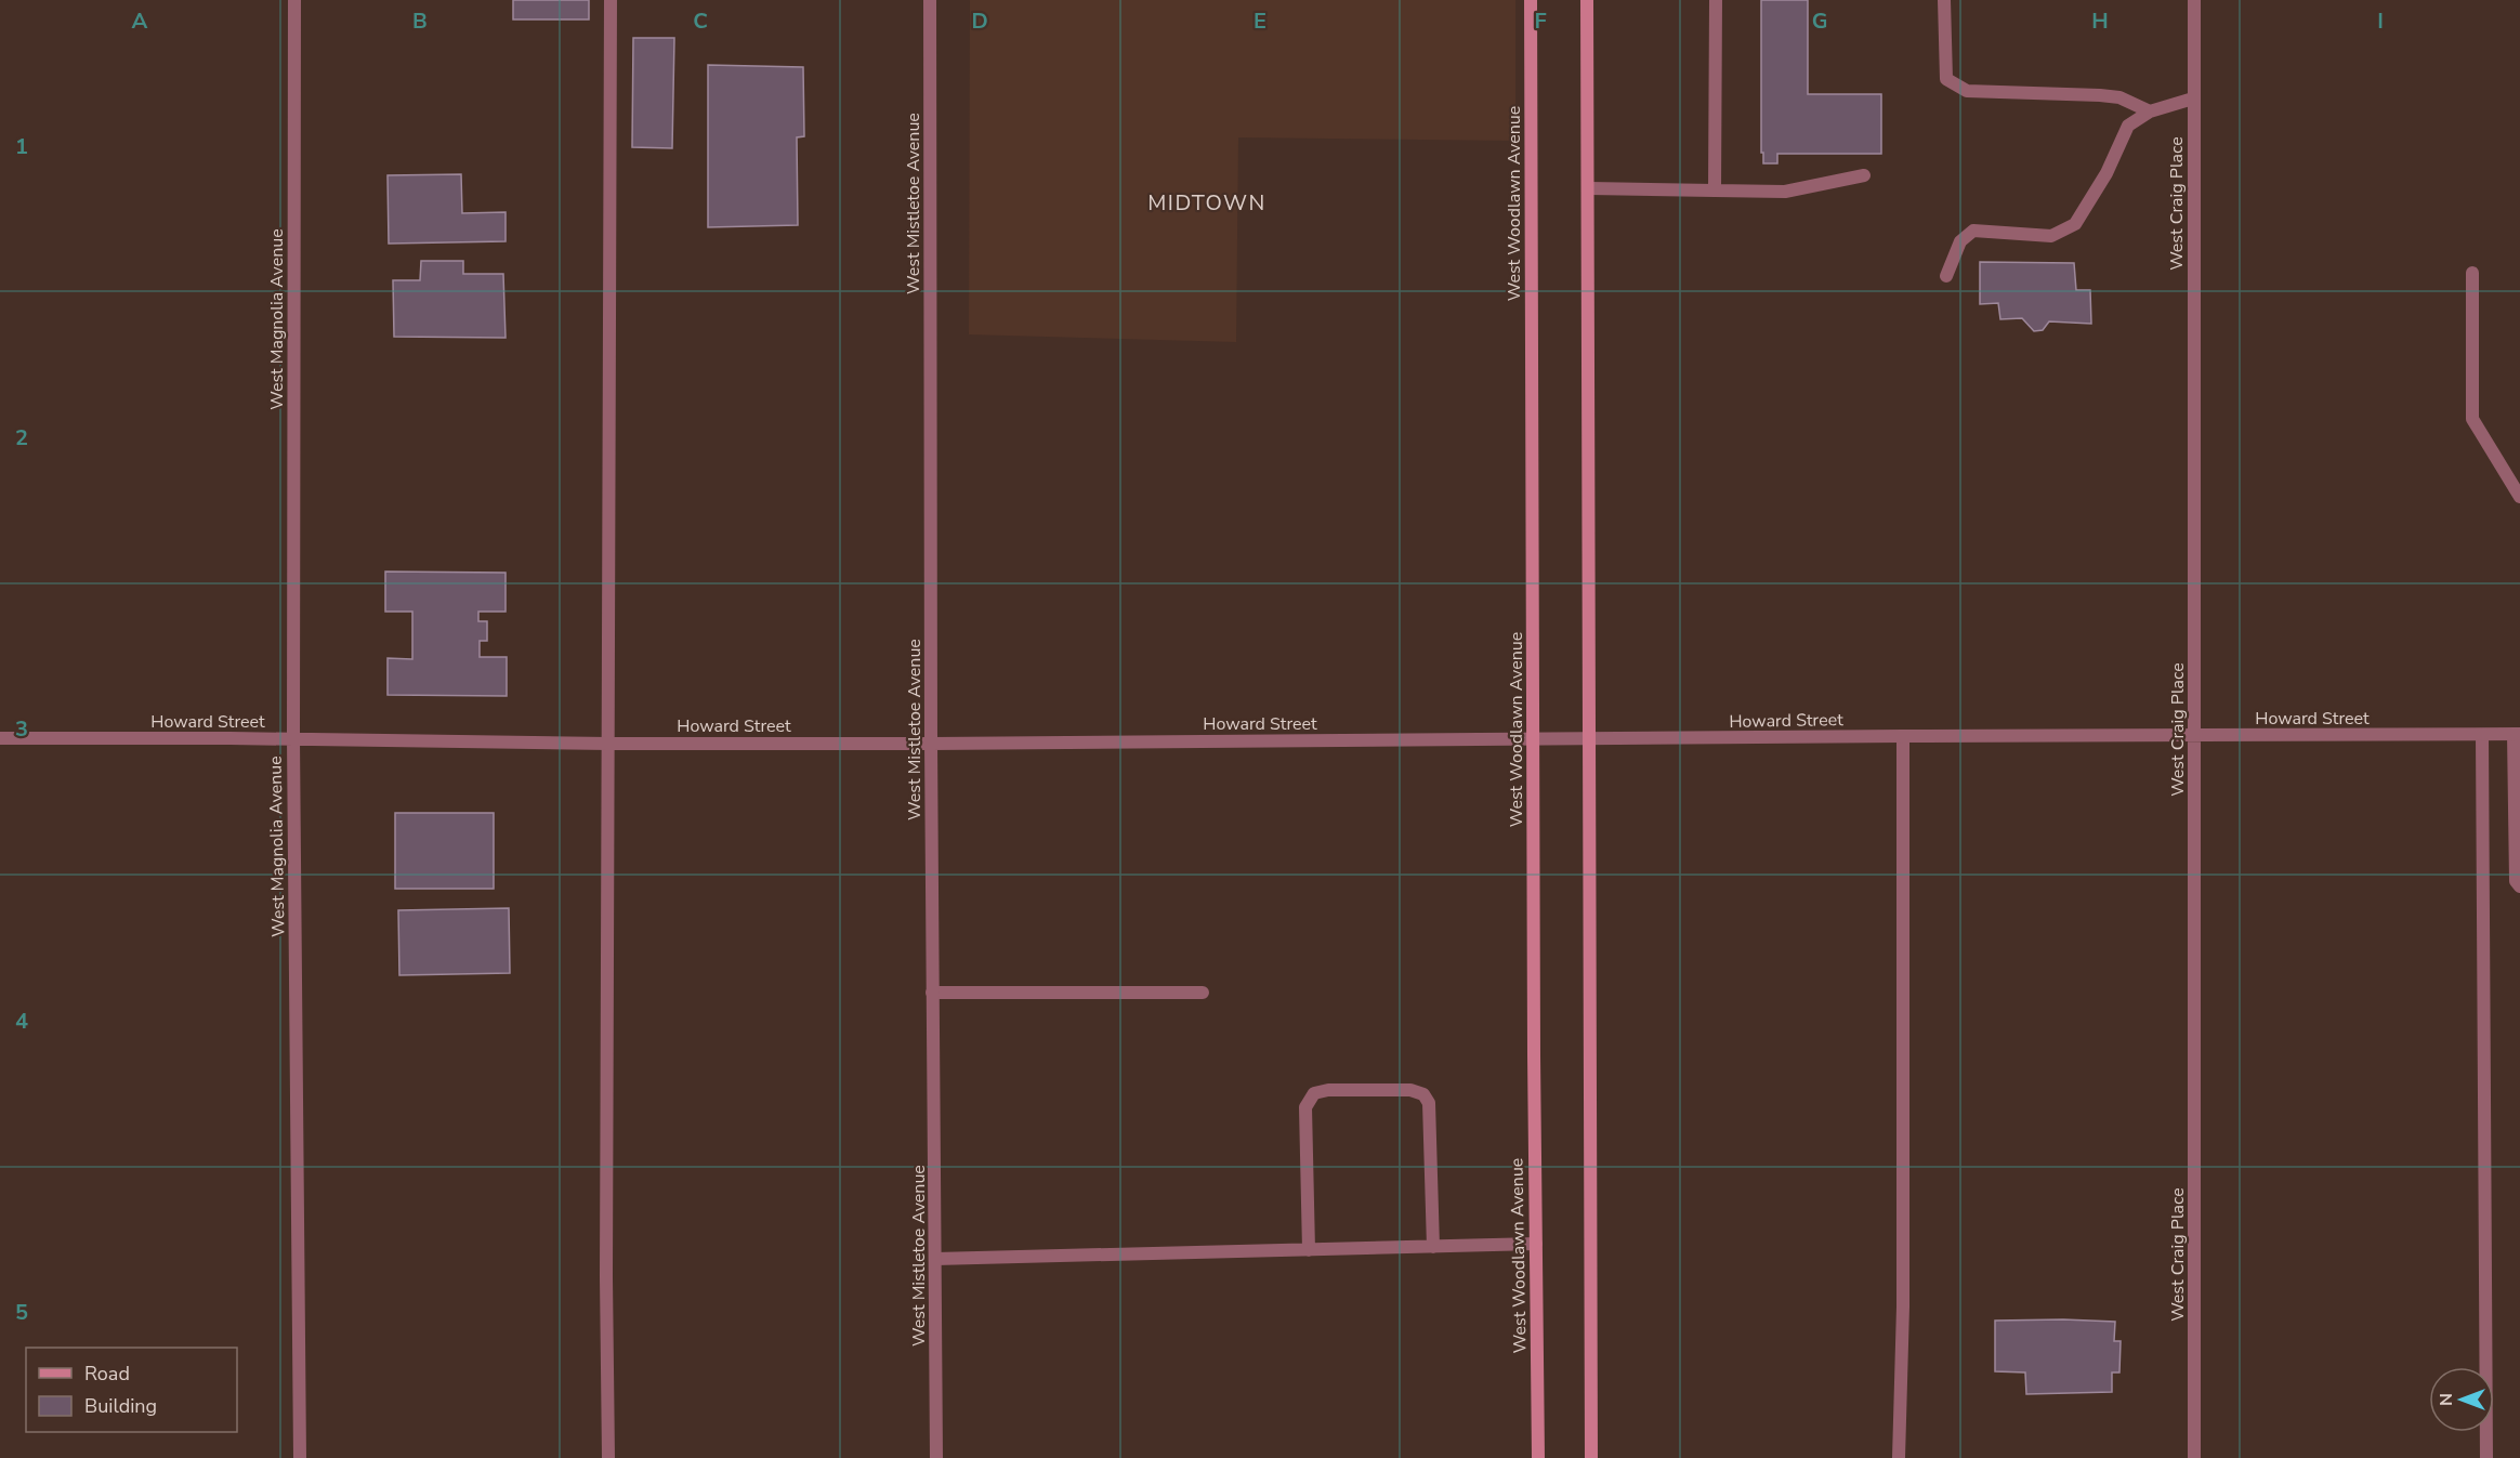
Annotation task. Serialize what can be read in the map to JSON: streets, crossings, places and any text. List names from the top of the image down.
{
  "streets": {
    "street": [
      "West Mistletoe Avenue",
      "West Woodlawn Avenue",
      "West Craig Place",
      "West Magnolia Avenue",
      "Howard Street"
    ]
  },
  "crossings": [
    ["West Mistletoe Avenue", "Howard Street"],
    ["West Woodlawn Avenue", "Howard Street"],
    ["West Craig Place", "Howard Street"],
    ["West Magnolia Avenue", "Howard Street"]
  ],
  "districts": ["MIDTOWN"],
  "legend": ["Road", "Building"],
  "north": "left",
  "grid": {
    "columns": [
      "A",
      "B",
      "C",
      "D",
      "E",
      "F",
      "G",
      "H",
      "I"
    ],
    "rows": [
      "1",
      "2",
      "3",
      "4",
      "5"
    ]
  }
}
